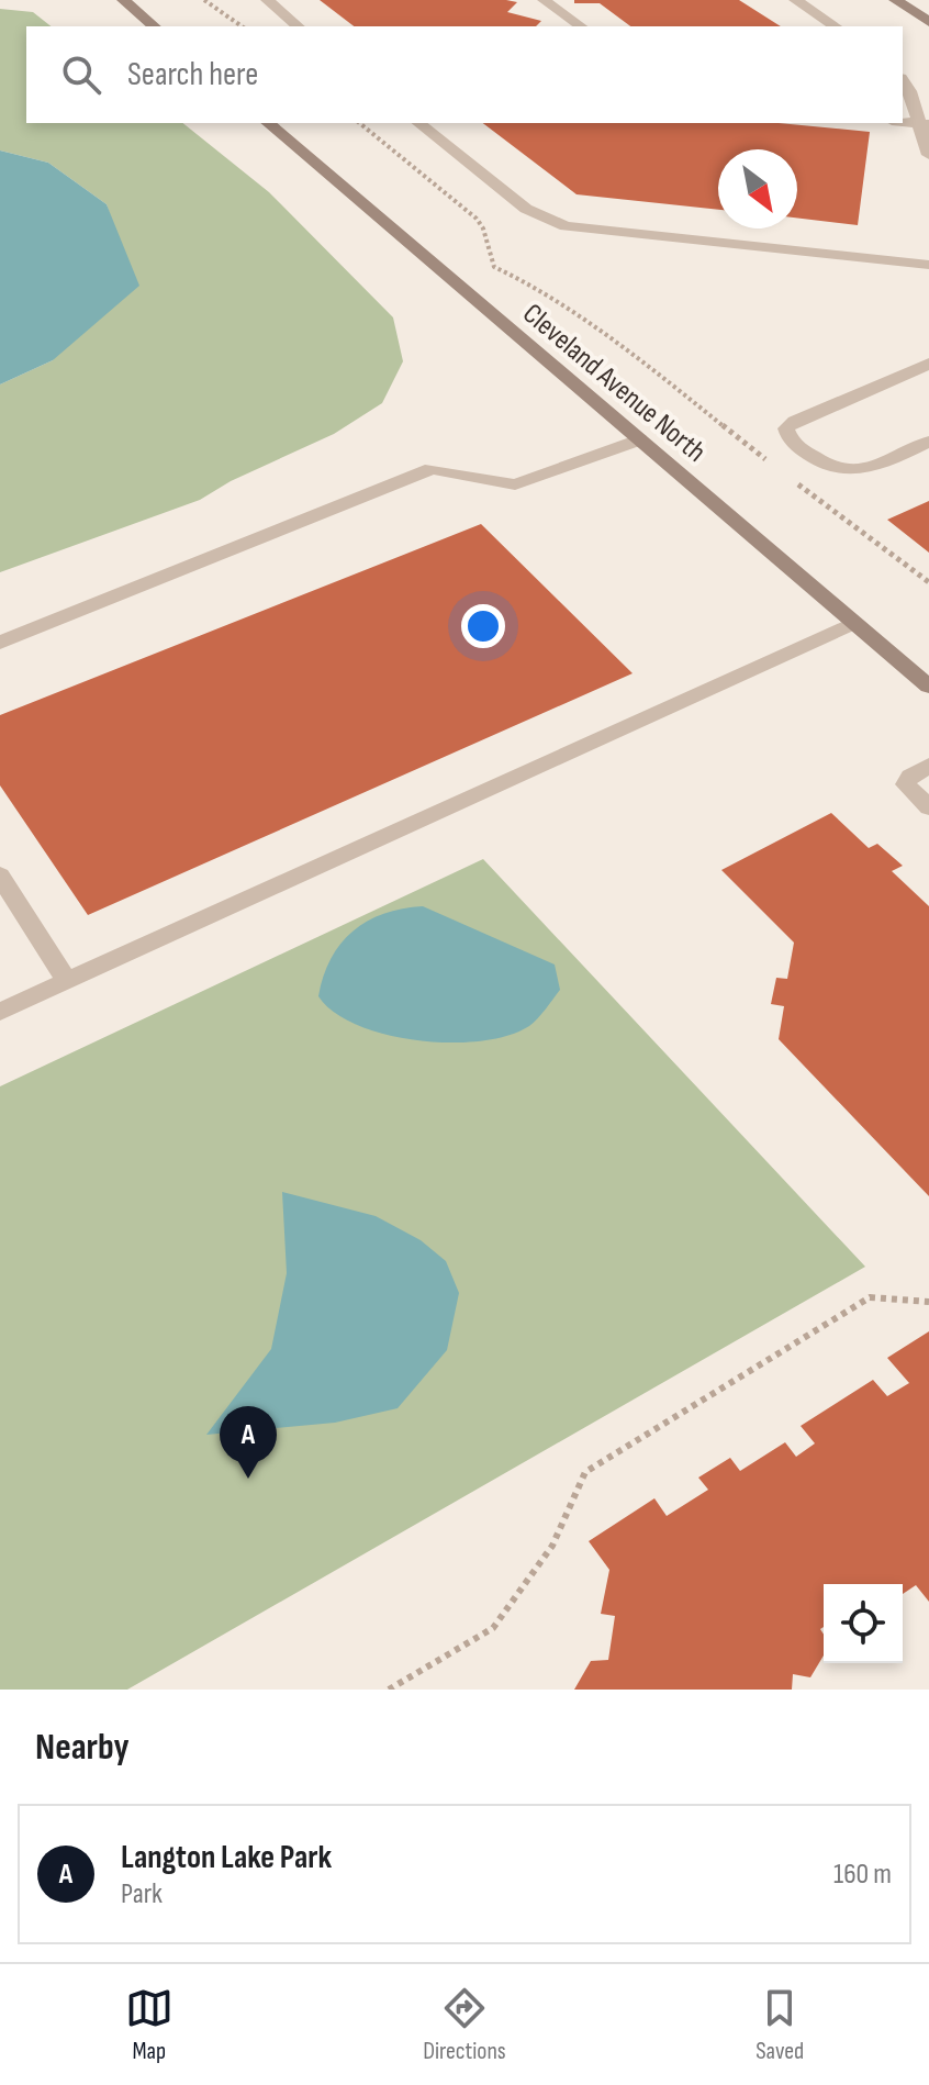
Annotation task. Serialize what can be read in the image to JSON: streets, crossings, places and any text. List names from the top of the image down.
{
  "streets": {
    "street": ["Cleveland Avenue North"]
  },
  "north": "bottom right",
  "page": {
    "search": "Search here",
    "pins": "A",
    "heading": "Nearby",
    "list": [
      {
        "mark": "A",
        "name": "Langton Lake Park",
        "note": "Park",
        "value": "160 m"
      }
    ],
    "nav": ["Map", "Directions", "Saved"]
  }
}
